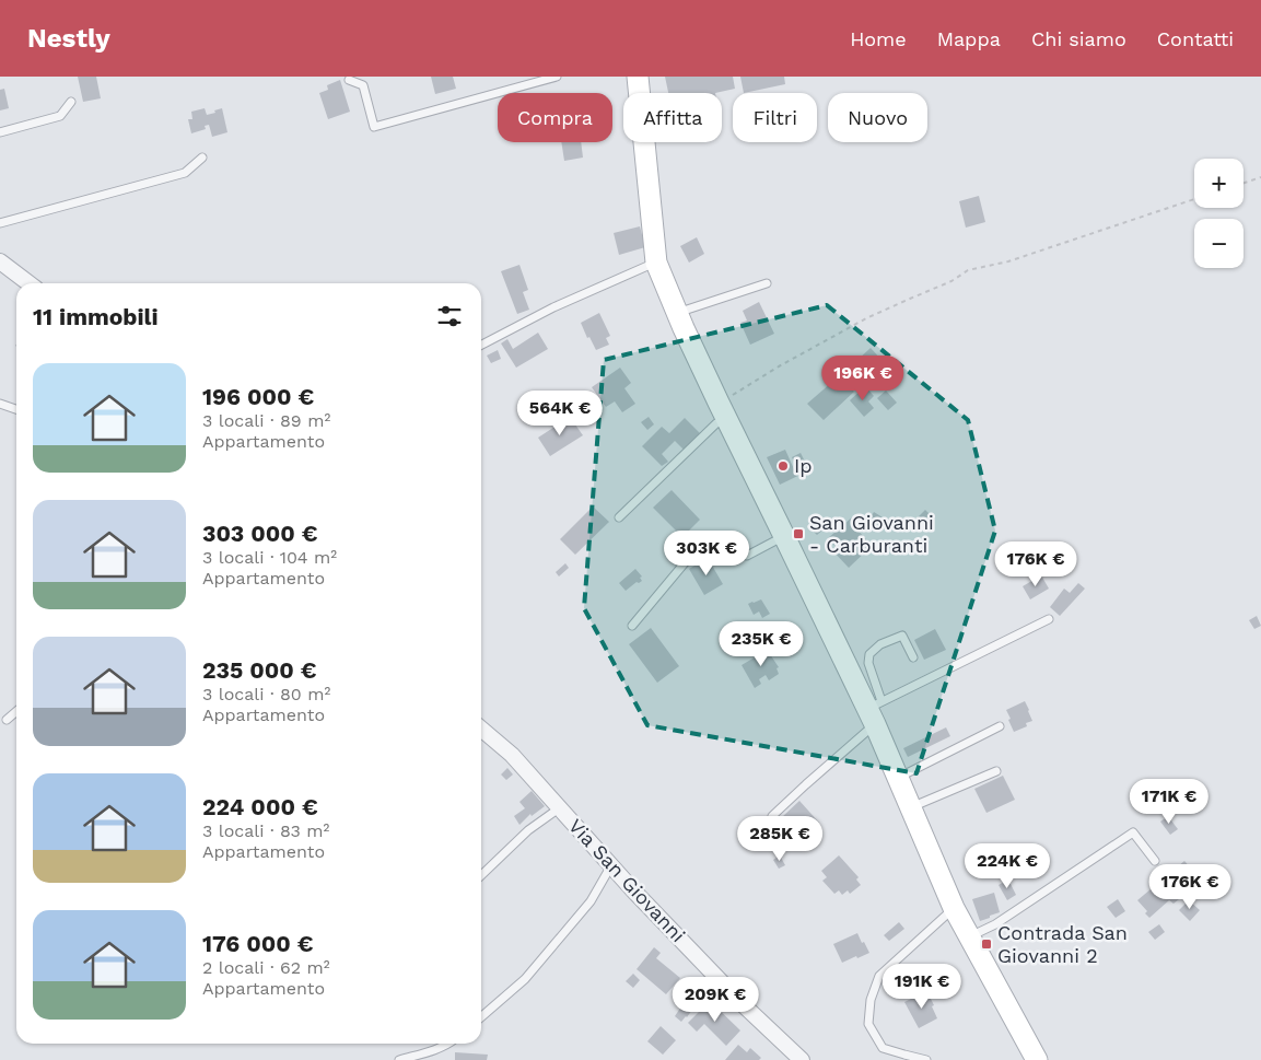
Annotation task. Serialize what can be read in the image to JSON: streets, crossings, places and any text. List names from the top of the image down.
{
  "streets": {
    "street": ["Via San Giovanni"]
  },
  "places": {
    "other": ["Ip"],
    "transit": ["San Giovanni - Carburanti", "Contrada San Giovanni 2"]
  },
  "page": {
    "header": "Nestly",
    "nav": [
      "Home",
      "Mappa",
      "Chi siamo",
      "Contatti"
    ],
    "chip": [
      "Compra",
      "Affitta",
      "Filtri",
      "Nuovo"
    ],
    "map_buttons": ["+", "−"],
    "heading": "11 immobili",
    "list": [
      {
        "name": "196 000 €",
        "note": "3 locali · 89 m² · Appartamento"
      },
      {
        "name": "303 000 €",
        "note": "3 locali · 104 m² · Appartamento"
      },
      {
        "name": "235 000 €",
        "note": "3 locali · 80 m² · Appartamento"
      },
      {
        "name": "224 000 €",
        "note": "3 locali · 83 m² · Appartamento"
      },
      {
        "name": "176 000 €",
        "note": "2 locali · 62 m² · Appartamento"
      }
    ],
    "price": [
      "196K €",
      "564K €",
      "303K €",
      "176K €",
      "235K €",
      "171K €",
      "285K €",
      "224K €",
      "176K €",
      "191K €",
      "209K €"
    ]
  }
}
